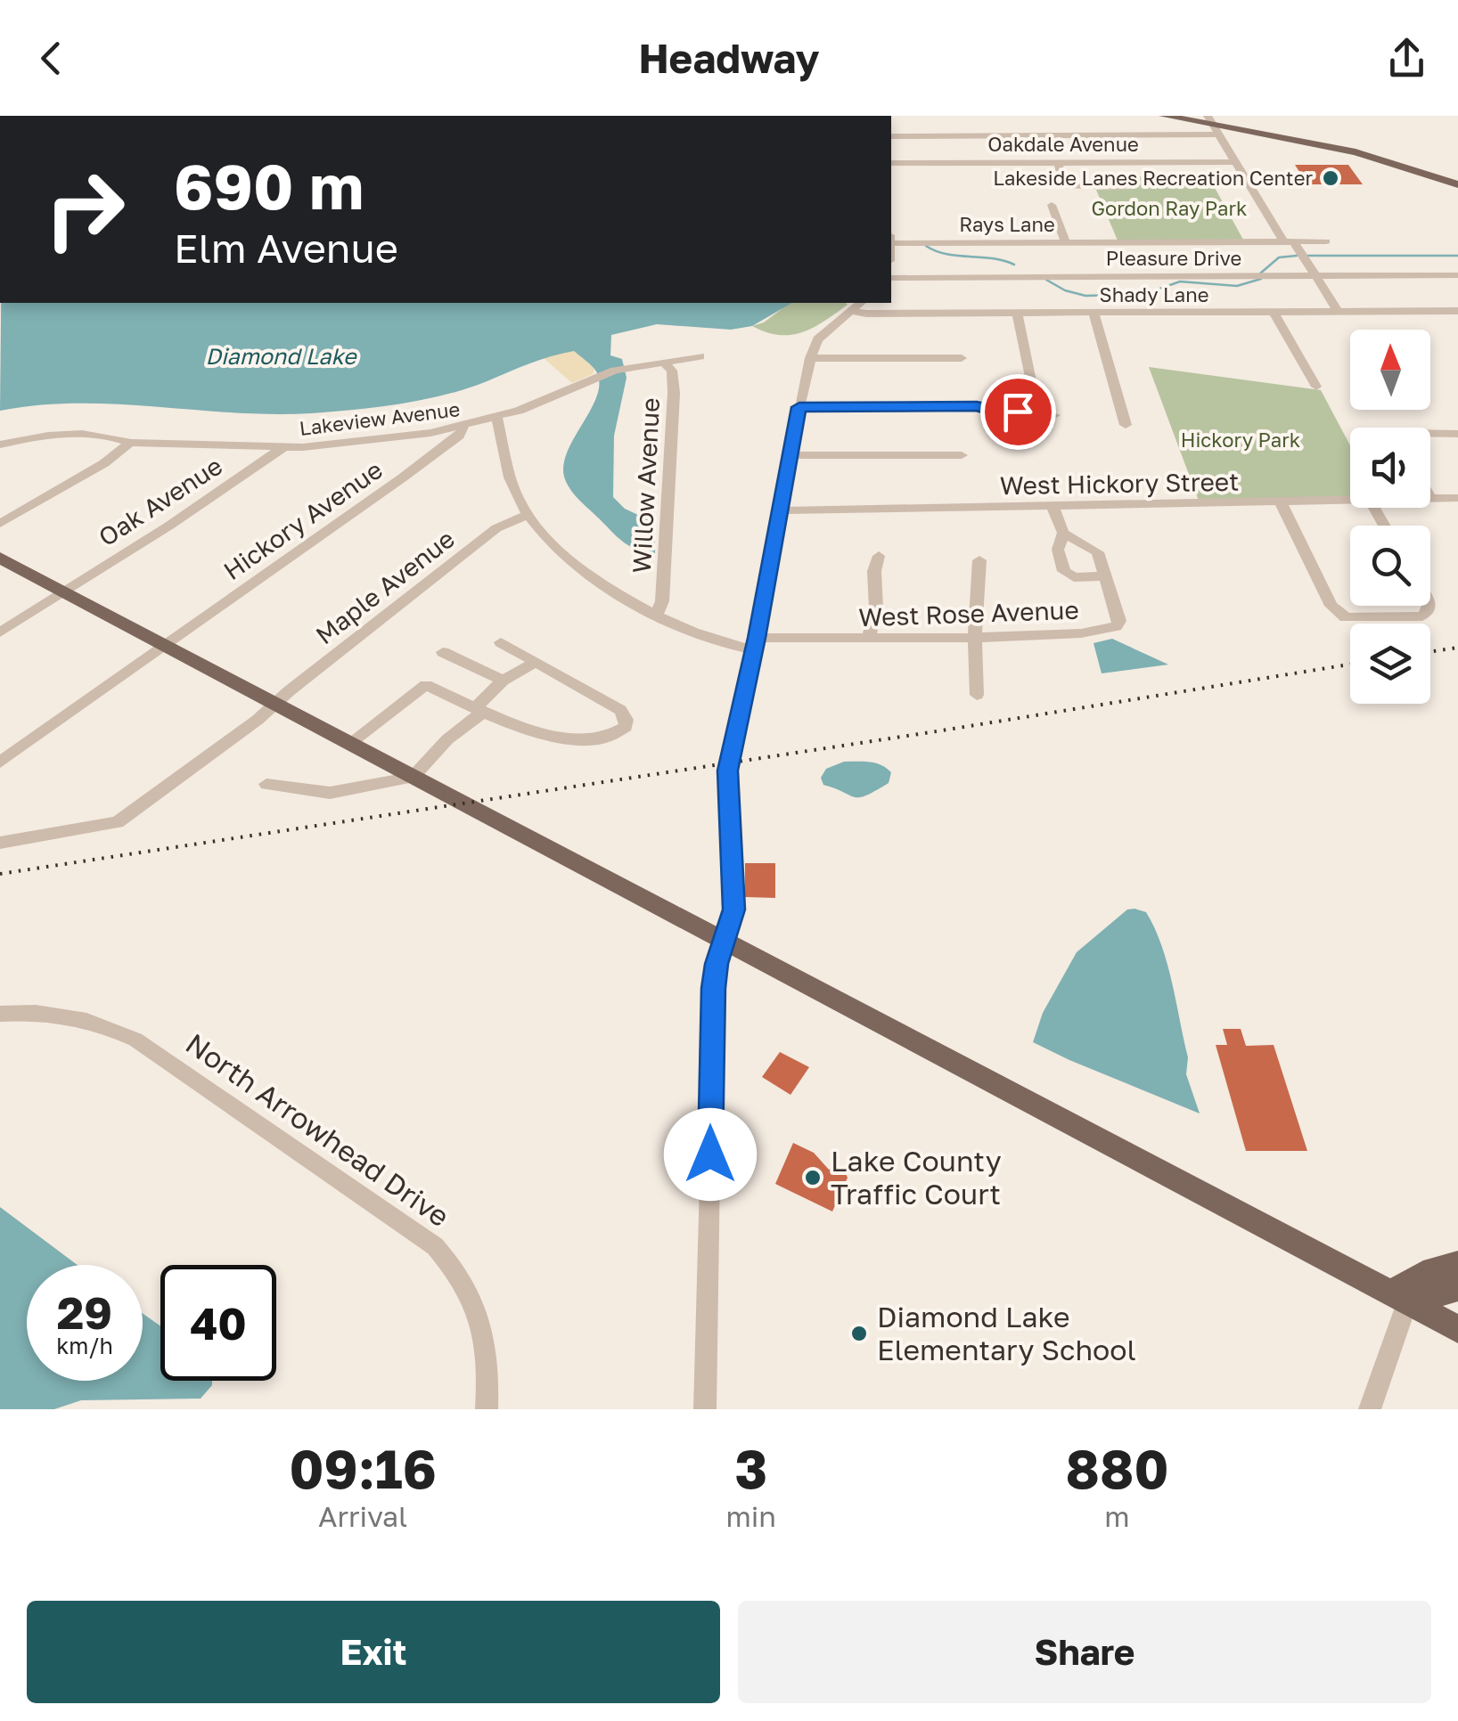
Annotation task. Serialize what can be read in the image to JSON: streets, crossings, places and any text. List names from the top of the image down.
{
  "streets": {
    "street": [
      "Oakdale Avenue",
      "Rays Lane",
      "Pleasure Drive",
      "Shady Lane",
      "Lakeview Avenue",
      "West Hickory Street",
      "Willow Avenue",
      "Oak Avenue",
      "Hickory Avenue",
      "Maple Avenue",
      "West Rose Avenue",
      "North Arrowhead Drive"
    ]
  },
  "crossings": [
    ["Lakeview Avenue", "Willow Avenue"],
    ["Lakeview Avenue", "Oak Avenue"],
    ["Lakeview Avenue", "Hickory Avenue"],
    ["Lakeview Avenue", "West Rose Avenue"],
    ["Willow Avenue", "West Rose Avenue"],
    ["Maple Avenue", "West Rose Avenue"]
  ],
  "water": ["Diamond Lake"],
  "parks": ["Gordon Ray Park", "Hickory Park"],
  "places": ["Lakeside Lanes Recreation Center", "Lake County Traffic Court", "Diamond Lake Elementary School"],
  "north": "top",
  "page": {
    "header": "Headway",
    "turn": ["690 m", "Elm Avenue"],
    "speed": "29 km/h",
    "limit": "40",
    "eta": [
      "09:16",
      "Arrival",
      "3",
      "min",
      "880",
      "m"
    ],
    "buttons": ["Exit", "Share"]
  }
}
